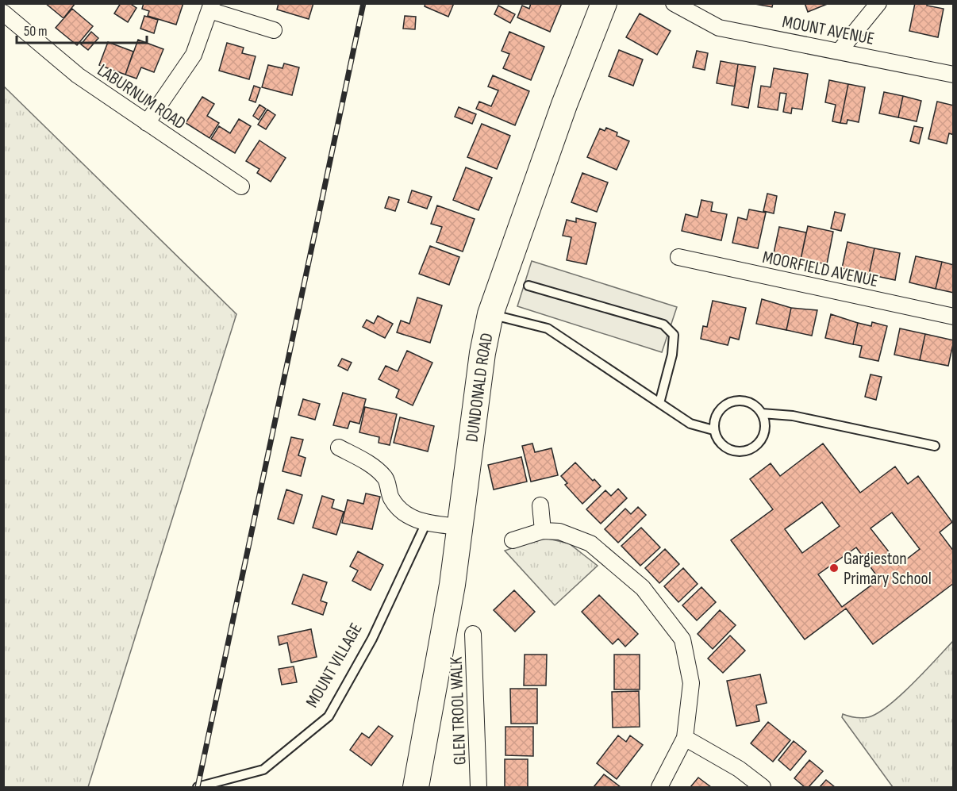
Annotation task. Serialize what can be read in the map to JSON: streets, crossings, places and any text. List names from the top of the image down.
{
  "streets": {
    "main road": ["DUNDONALD ROAD"],
    "street": [
      "MOUNT AVENUE",
      "LABURNUM ROAD",
      "MOORFIELD AVENUE",
      "GLEN TROOL WALK"
    ],
    "lane": ["MOUNT VILLAGE"]
  },
  "places": ["Gargieston Primary School"],
  "scale_bar": "50 m"
}
